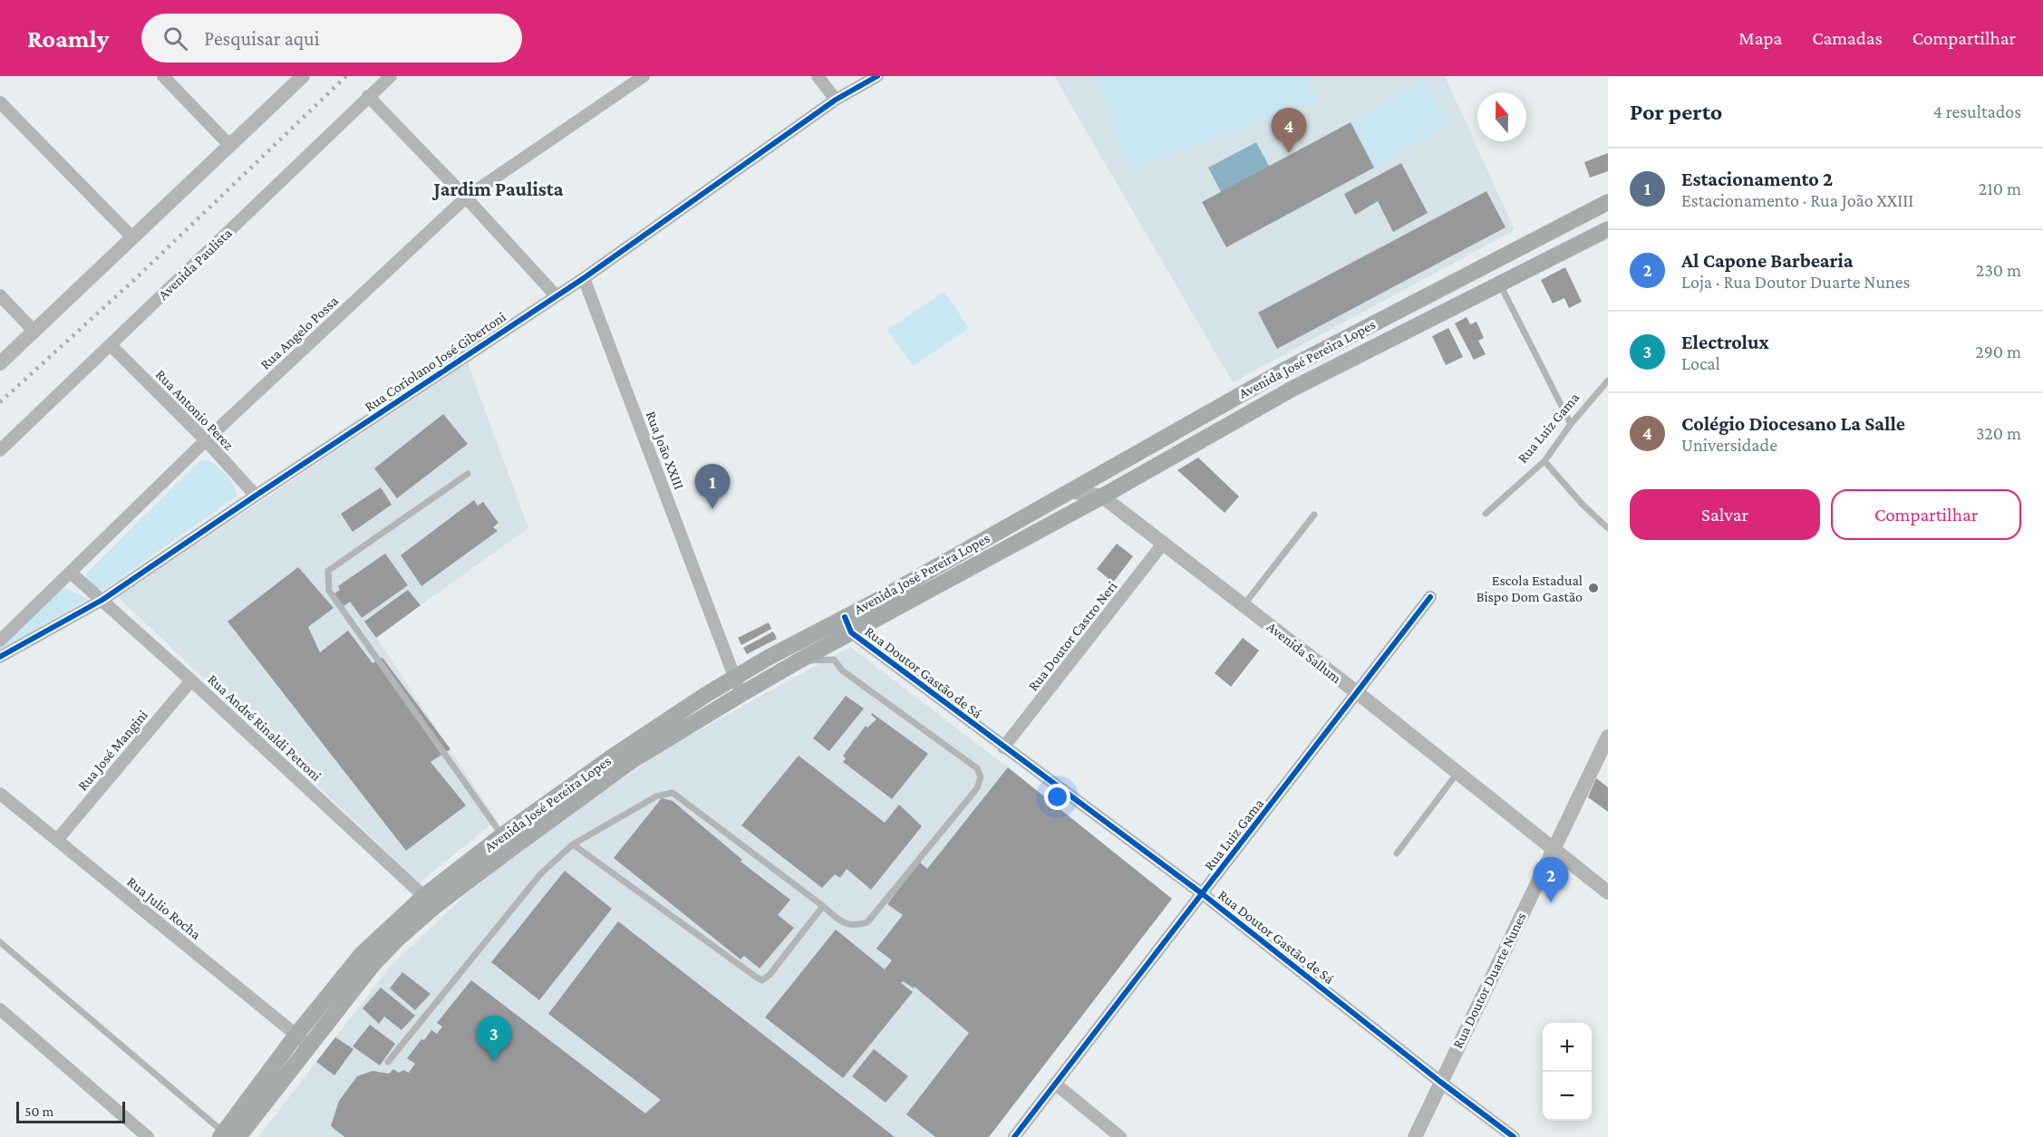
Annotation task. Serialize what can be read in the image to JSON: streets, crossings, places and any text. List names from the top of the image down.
{
  "streets": {
    "main road": ["Avenida José Pereira Lopes"],
    "street": [
      "Avenida Paulista",
      "Rua Angelo Possa",
      "Rua Coriolano José Gibertoni",
      "Rua Antonio Perez",
      "Rua Luiz Gama",
      "Rua João XXIII",
      "Rua Doutor Castro Neri",
      "Avenida Sallum",
      "Rua Doutor Gastão de Sá",
      "Rua André Rinaldi Petroni",
      "Rua José Mangini",
      "Rua Julio Rocha",
      "Rua Doutor Duarte Nunes"
    ]
  },
  "crossings": [
    ["Avenida Paulista", "Rua Antonio Perez"],
    ["Rua Angelo Possa", "Rua Antonio Perez"],
    ["Rua Angelo Possa", "Rua André Rinaldi Petroni"],
    ["Avenida José Pereira Lopes", "Rua João XXIII"],
    ["Avenida José Pereira Lopes", "Avenida Sallum"],
    ["Avenida José Pereira Lopes", "Rua Doutor Gastão de Sá"],
    ["Avenida José Pereira Lopes", "Rua André Rinaldi Petroni"],
    ["Avenida José Pereira Lopes", "Rua Julio Rocha"],
    ["Rua Coriolano José Gibertoni", "Rua Antonio Perez"],
    ["Rua Coriolano José Gibertoni", "Rua João XXIII"],
    ["Rua Coriolano José Gibertoni", "Rua André Rinaldi Petroni"],
    ["Rua Luiz Gama", "Avenida Sallum"],
    ["Rua Luiz Gama", "Rua Doutor Gastão de Sá"],
    ["Rua Doutor Castro Neri", "Avenida Sallum"],
    ["Rua Doutor Castro Neri", "Rua Doutor Gastão de Sá"],
    ["Avenida Sallum", "Rua Doutor Duarte Nunes"],
    ["Rua Doutor Gastão de Sá", "Rua Doutor Duarte Nunes"],
    ["Rua André Rinaldi Petroni", "Rua José Mangini"],
    ["Rua José Mangini", "Rua Julio Rocha"]
  ],
  "districts": ["Jardim Paulista"],
  "places": ["Escola Estadual Bispo Dom Gastão"],
  "scale_bar": "50 m",
  "north": "top",
  "page": {
    "header": "Roamly",
    "search": "Pesquisar aqui",
    "nav": ["Mapa", "Camadas", "Compartilhar"],
    "heading": ["Por perto", "4 resultados"],
    "pins": [
      "4",
      "1",
      "2",
      "3"
    ],
    "list": [
      {
        "mark": "1",
        "name": "Estacionamento 2",
        "note": "Estacionamento · Rua João XXIII",
        "value": "210 m"
      },
      {
        "mark": "2",
        "name": "Al Capone Barbearia",
        "note": "Loja · Rua Doutor Duarte Nunes",
        "value": "230 m"
      },
      {
        "mark": "3",
        "name": "Electrolux",
        "note": "Local",
        "value": "290 m"
      },
      {
        "mark": "4",
        "name": "Colégio Diocesano La Salle",
        "note": "Universidade",
        "value": "320 m"
      }
    ],
    "buttons": ["Salvar", "Compartilhar"],
    "map_buttons": ["+", "−"],
    "scale": "50 m"
  }
}
